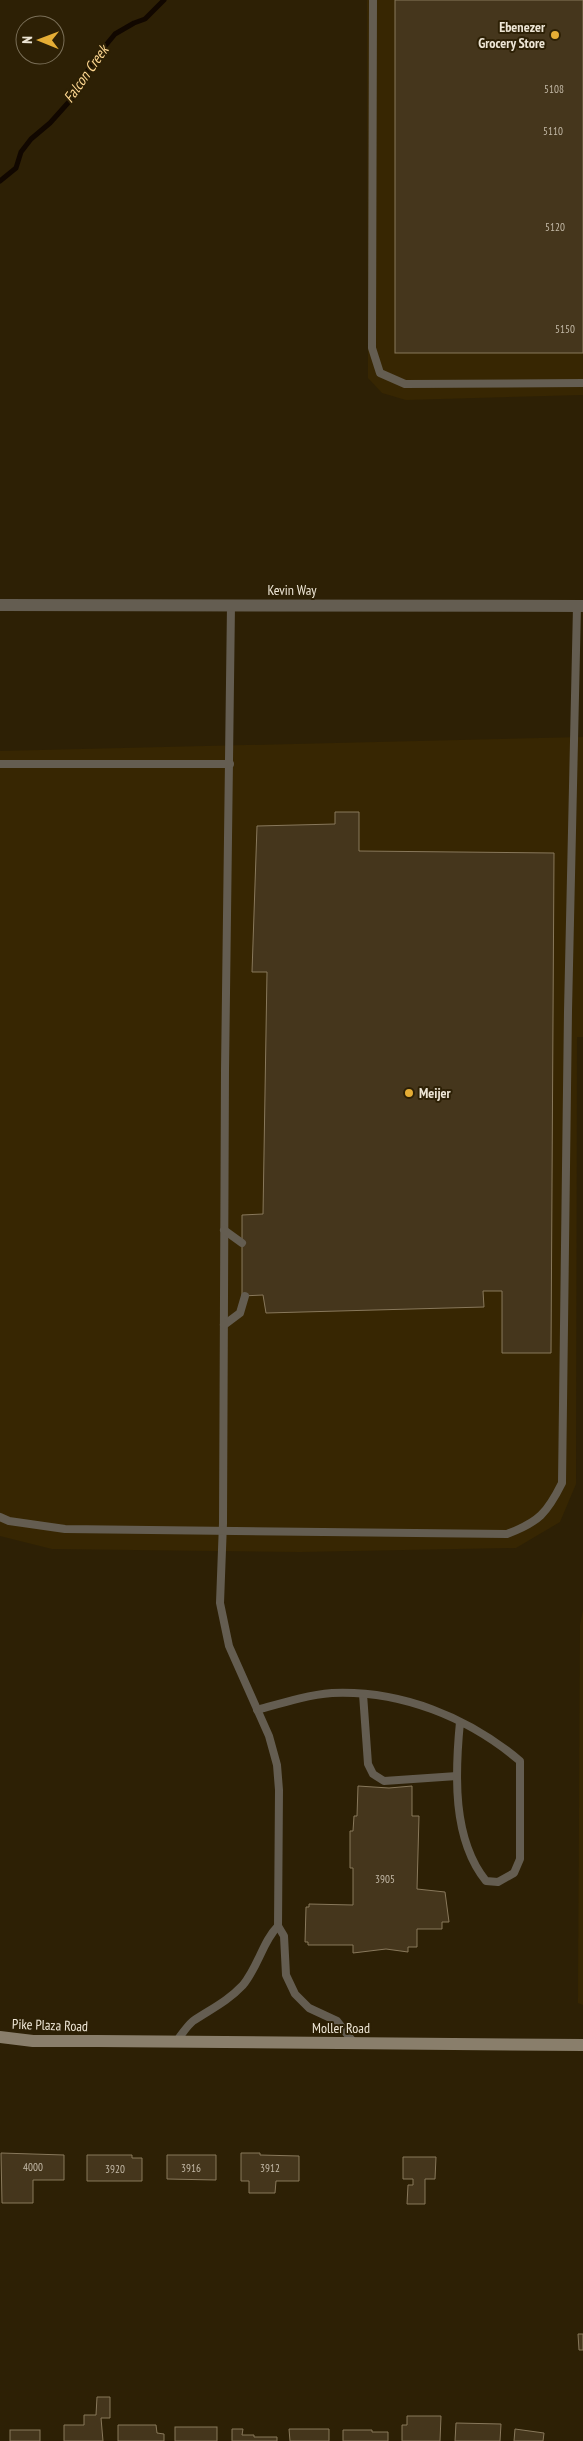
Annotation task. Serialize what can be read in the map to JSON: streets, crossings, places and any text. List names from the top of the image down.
{
  "streets": {
    "main road": ["Pike Plaza Road", "Moller Road"],
    "street": ["Kevin Way"]
  },
  "crossings": [
    ["Pike Plaza Road", "Moller Road"]
  ],
  "water": ["Falcon Creek"],
  "places": ["Ebenezer Grocery Store", "Meijer"],
  "house_numbers": [
    "5108",
    "5110",
    "5120",
    "5150",
    "3905",
    "4000",
    "3916",
    "3912",
    "3920"
  ],
  "north": "left"
}
